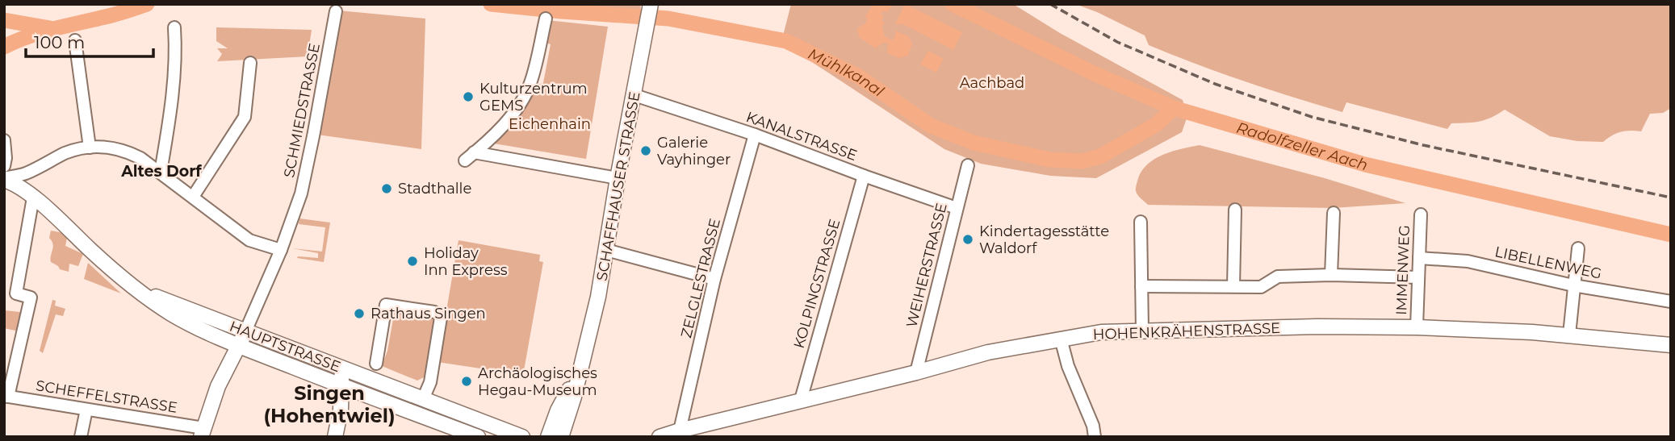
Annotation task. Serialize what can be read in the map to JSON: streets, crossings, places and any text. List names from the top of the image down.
{
  "streets": {
    "main road": ["SCHAFFHAUSER STRASSE", "HOHENKRÄHENSTRASSE", "HAUPTSTRASSE"],
    "street": [
      "SCHMIEDSTRASSE",
      "KANALSTRASSE",
      "LIBELLENWEG",
      "WEIHERSTRASSE",
      "IMMENWEG",
      "ZELGLESTRASSE",
      "KOLPINGSTRASSE",
      "SCHEFFELSTRASSE"
    ]
  },
  "crossings": [
    ["SCHMIEDSTRASSE", "HAUPTSTRASSE"],
    ["KANALSTRASSE", "SCHAFFHAUSER STRASSE"],
    ["KANALSTRASSE", "WEIHERSTRASSE"],
    ["KANALSTRASSE", "ZELGLESTRASSE"],
    ["KANALSTRASSE", "KOLPINGSTRASSE"],
    ["LIBELLENWEG", "IMMENWEG"],
    ["WEIHERSTRASSE", "HOHENKRÄHENSTRASSE"],
    ["IMMENWEG", "HOHENKRÄHENSTRASSE"],
    ["ZELGLESTRASSE", "HOHENKRÄHENSTRASSE"],
    ["KOLPINGSTRASSE", "HOHENKRÄHENSTRASSE"]
  ],
  "districts": ["Altes Dorf", "Singen (Hohentwiel)"],
  "water": ["Mühlkanal", "Radolfzeller Aach"],
  "parks": ["Aachbad", "Eichenhain"],
  "places": [
    "Kulturzentrum GEMS",
    "Galerie Vayhinger",
    "Stadthalle",
    "Kindertagesstätte Waldorf",
    "Holiday Inn Express",
    "Rathaus Singen",
    "Archäologisches Hegau-Museum"
  ],
  "scale_bar": "100 m"
}
